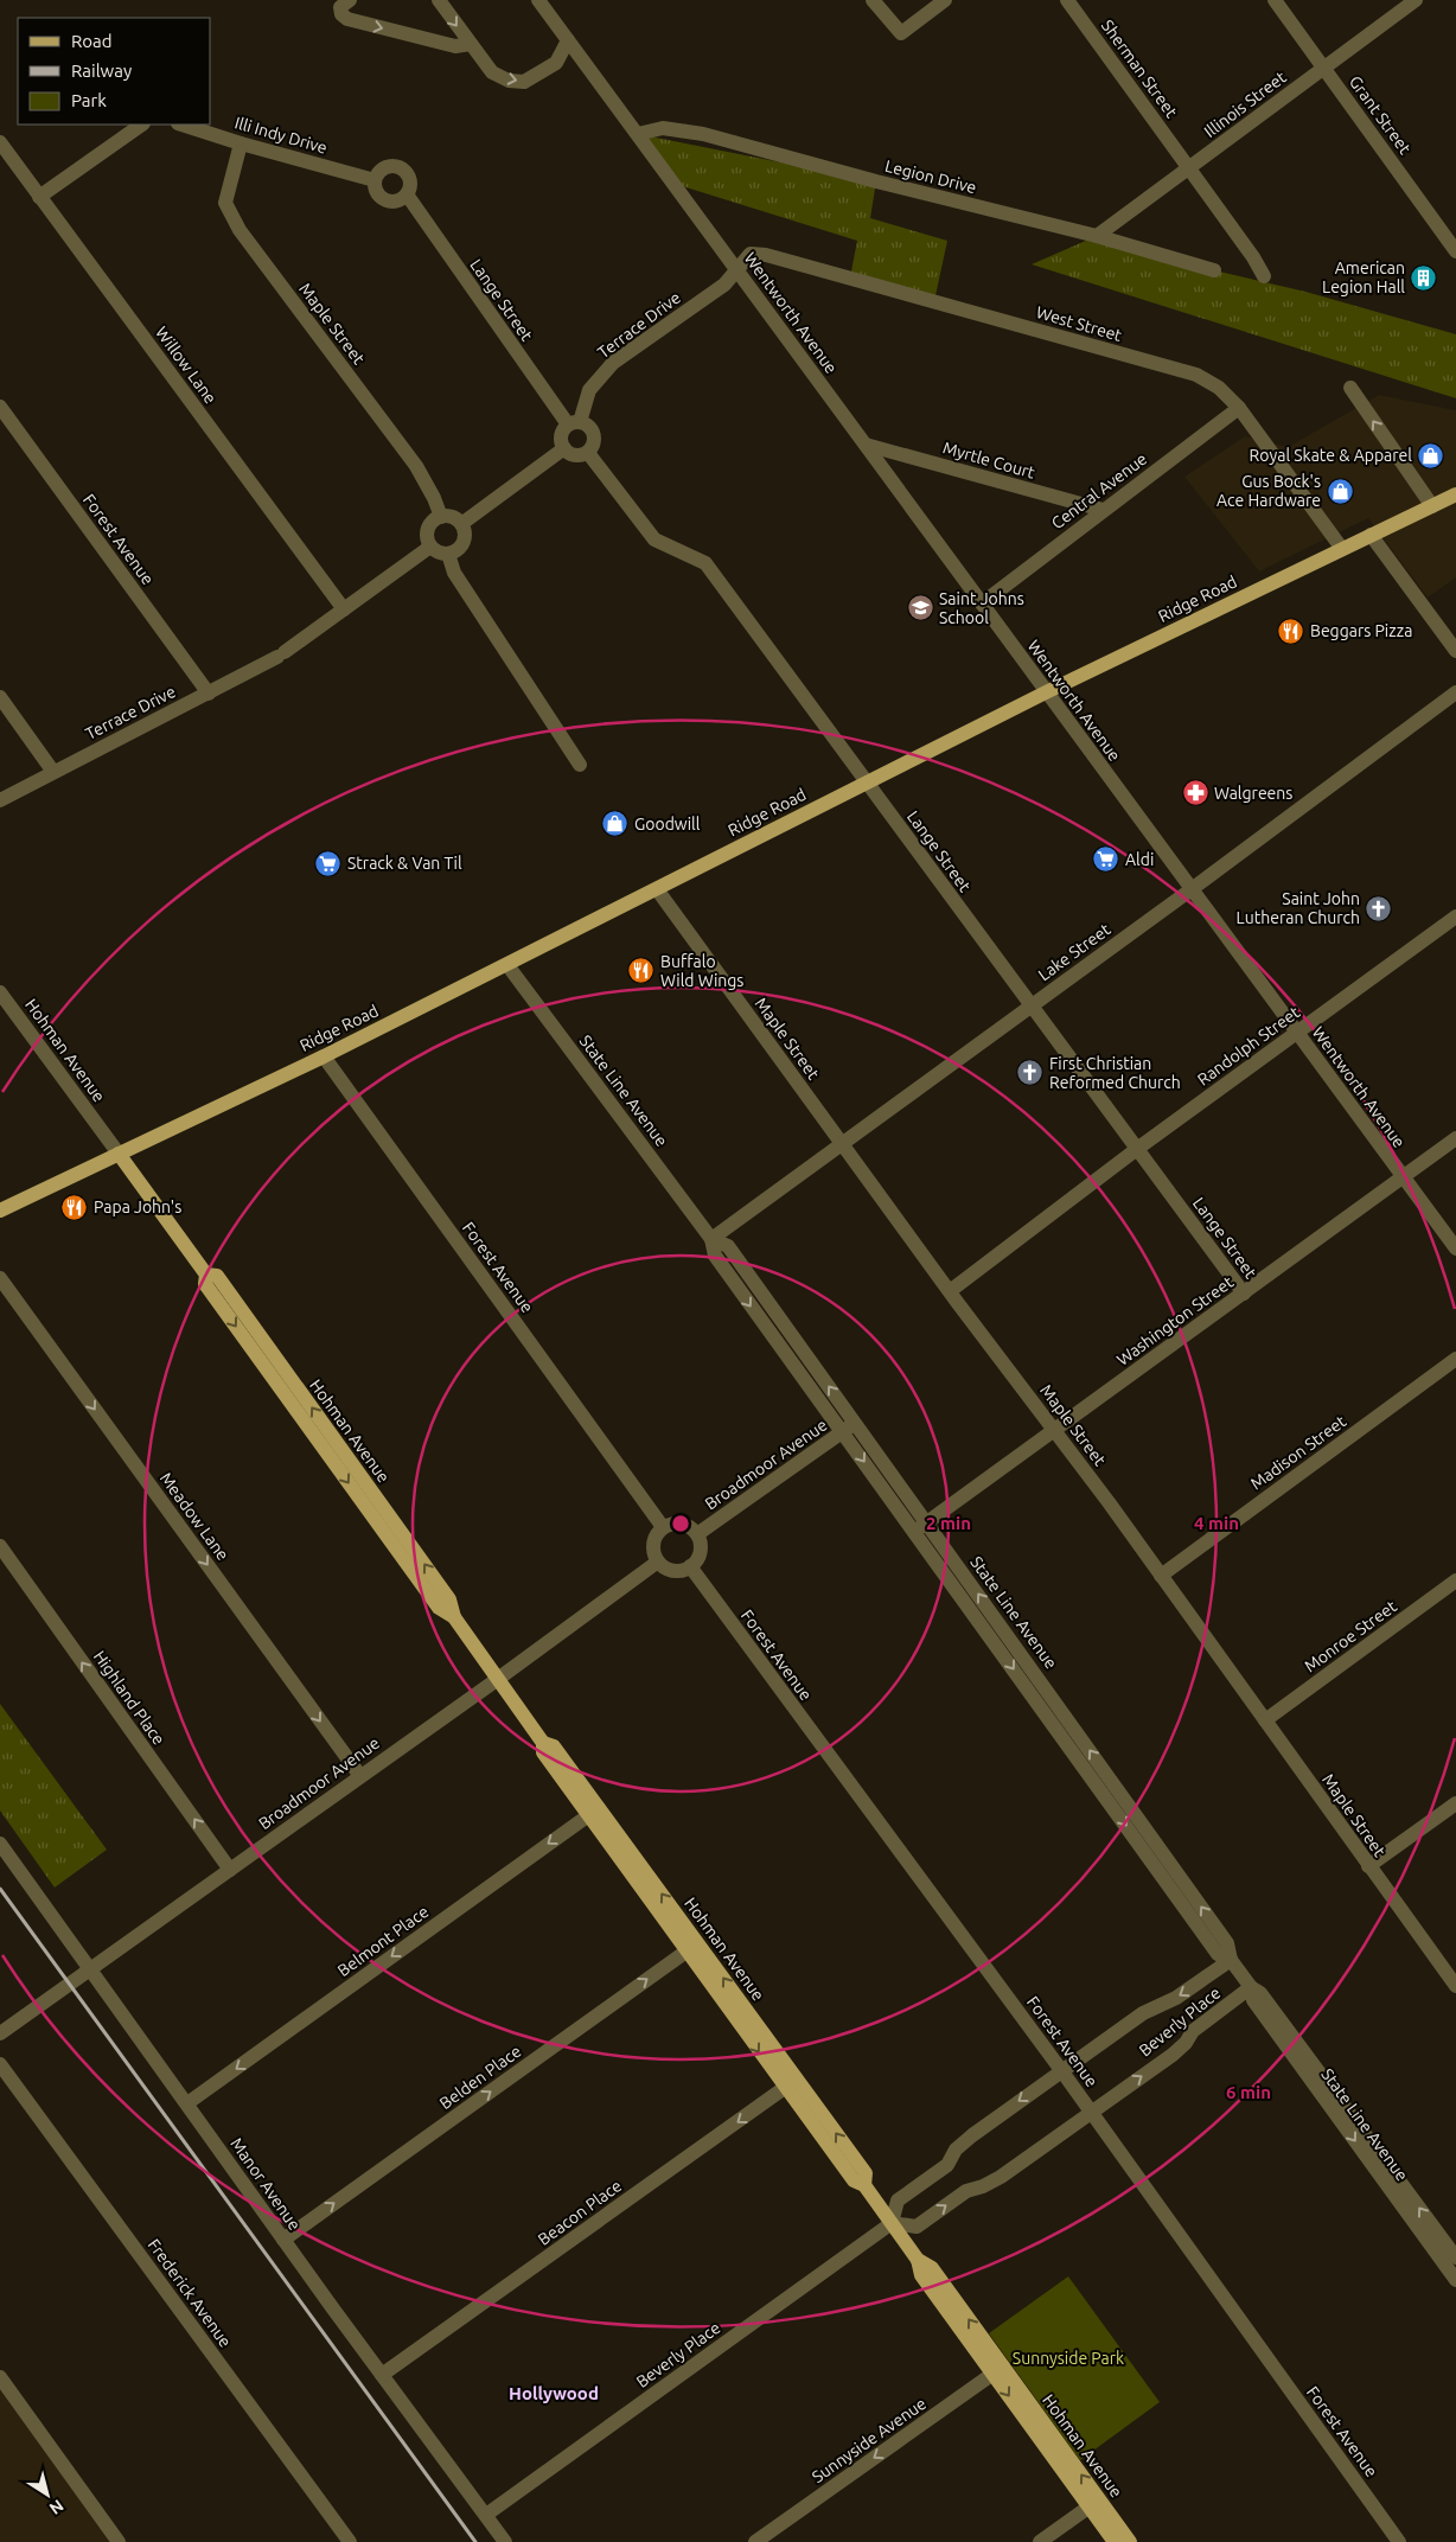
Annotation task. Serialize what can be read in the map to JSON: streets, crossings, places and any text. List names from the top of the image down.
{
  "streets": {
    "main road": ["Ridge Road", "Hohman Avenue"],
    "street": [
      "Sherman Street",
      "Illinois Street",
      "Grant Street",
      "Illi Indy Drive",
      "Legion Drive",
      "Lange Street",
      "Wentworth Avenue",
      "Maple Street",
      "West Street",
      "Terrace Drive",
      "Willow Lane",
      "Myrtle Court",
      "Central Avenue",
      "Forest Avenue",
      "Lake Street",
      "Randolph Street",
      "State Line Avenue",
      "Washington Street",
      "Madison Street",
      "Broadmoor Avenue",
      "Meadow Lane",
      "Monroe Street",
      "Highland Place",
      "Belmont Place",
      "Beverly Place",
      "Belden Place",
      "Manor Avenue",
      "Beacon Place",
      "Frederick Avenue",
      "Sunnyside Avenue"
    ]
  },
  "crossings": [
    ["Sherman Street", "Illinois Street"],
    ["Illinois Street", "Grant Street"],
    ["Illinois Street", "Legion Drive"],
    ["Illi Indy Drive", "Lange Street"],
    ["Illi Indy Drive", "Maple Street"],
    ["Legion Drive", "Wentworth Avenue"],
    ["Lange Street", "Terrace Drive"],
    ["Lange Street", "Ridge Road"],
    ["Lange Street", "Lake Street"],
    ["Lange Street", "Randolph Street"],
    ["Lange Street", "Washington Street"],
    ["Wentworth Avenue", "West Street"],
    ["Wentworth Avenue", "Terrace Drive"],
    ["Wentworth Avenue", "Myrtle Court"],
    ["Wentworth Avenue", "Central Avenue"],
    ["Wentworth Avenue", "Ridge Road"],
    ["Wentworth Avenue", "Lake Street"],
    ["Wentworth Avenue", "Randolph Street"],
    ["Wentworth Avenue", "Washington Street"],
    ["Maple Street", "Terrace Drive"],
    ["Maple Street", "Ridge Road"],
    ["Maple Street", "Lake Street"],
    ["Maple Street", "Randolph Street"],
    ["Maple Street", "Washington Street"],
    ["Maple Street", "Madison Street"],
    ["Maple Street", "Monroe Street"],
    ["West Street", "Terrace Drive"],
    ["West Street", "Central Avenue"],
    ["West Street", "Ridge Road"],
    ["Terrace Drive", "Willow Lane"],
    ["Terrace Drive", "Forest Avenue"],
    ["Myrtle Court", "Central Avenue"],
    ["Forest Avenue", "Ridge Road"],
    ["Forest Avenue", "Broadmoor Avenue"],
    ["Forest Avenue", "Beverly Place"],
    ["Ridge Road", "Hohman Avenue"],
    ["Ridge Road", "State Line Avenue"],
    ["Lake Street", "State Line Avenue"],
    ["Hohman Avenue", "Broadmoor Avenue"],
    ["Hohman Avenue", "Belmont Place"],
    ["Hohman Avenue", "Beverly Place"],
    ["Hohman Avenue", "Belden Place"],
    ["Hohman Avenue", "Beacon Place"],
    ["Hohman Avenue", "Sunnyside Avenue"],
    ["State Line Avenue", "Washington Street"],
    ["State Line Avenue", "Broadmoor Avenue"],
    ["State Line Avenue", "Beverly Place"],
    ["Broadmoor Avenue", "Meadow Lane"],
    ["Broadmoor Avenue", "Highland Place"],
    ["Broadmoor Avenue", "Manor Avenue"],
    ["Belmont Place", "Manor Avenue"],
    ["Beverly Place", "Manor Avenue"],
    ["Belden Place", "Manor Avenue"],
    ["Manor Avenue", "Beacon Place"]
  ],
  "one_way": [
    "Meadow Lane",
    "Highland Place",
    "Belmont Place",
    "Belden Place",
    "Beacon Place",
    "Sunnyside Avenue"
  ],
  "districts": ["Hollywood"],
  "parks": ["Sunnyside Park"],
  "places": {
    "building": ["American Legion Hall"],
    "shop": ["Royal Skate & Apparel", "Gus Bock's Ace Hardware", "Goodwill"],
    "school or university": ["Saint Johns School"],
    "restaurant": ["Beggars Pizza", "Buffalo Wild Wings", "Papa John's"],
    "pharmacy": ["Walgreens"],
    "supermarket": ["Aldi", "Strack & Van Til"],
    "church": ["Saint John Lutheran Church", "First Christian Reformed Church"]
  },
  "legend": ["Road", "Railway", "Park"],
  "north": "bottom right",
  "rings": ["2 min", "4 min", "6 min"]
}
